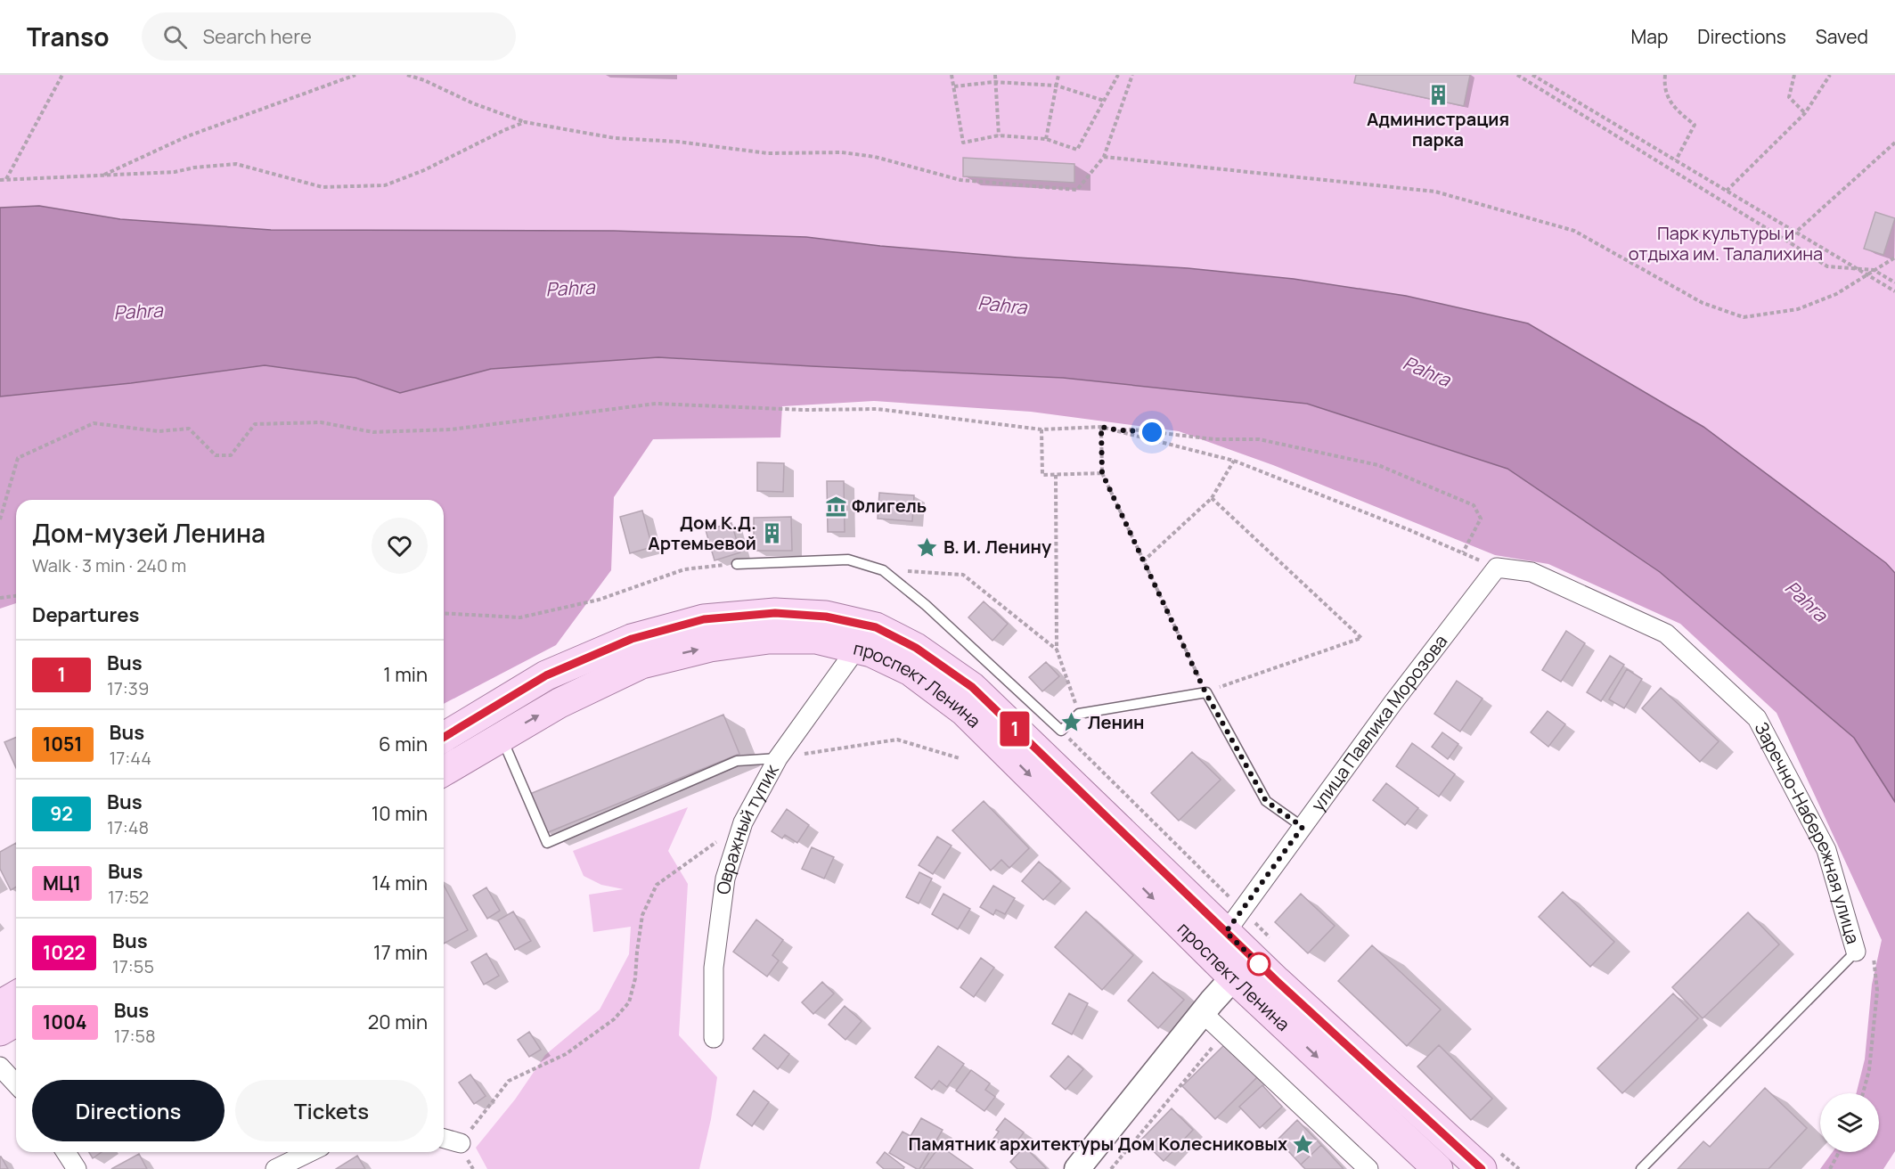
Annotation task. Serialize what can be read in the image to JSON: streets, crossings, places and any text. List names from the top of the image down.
{
  "streets": {
    "main road": ["проспект Ленина"],
    "street": ["улица Павлика Морозова", "Овражный тупик", "Заречно-Набережная улица"]
  },
  "crossings": [
    ["проспект Ленина", "улица Павлика Морозова"],
    ["проспект Ленина", "Овражный тупик"],
    ["улица Павлика Морозова", "Заречно-Набережная улица"]
  ],
  "one_way": ["проспект Ленина"],
  "water": ["Pahra"],
  "parks": ["Парк культуры и отдыха им. Талалихина"],
  "places": {
    "building": ["Администрация парка", "Дом К.Д. Артемьевой"],
    "museum": ["Флигель"],
    "place": ["В. И. Ленину", "Ленин", "Памятник архитектуры Дом Колесниковых"]
  },
  "lines": ["bus line 1"],
  "page": {
    "header": "Transo",
    "search": "Search here",
    "nav": ["Map", "Directions", "Saved"],
    "on_map": "1",
    "heading": [
      ["Дом-музей Ленина", "Walk · 3 min · 240 m"],
      "Departures"
    ],
    "list": [
      {
        "mark": "1",
        "name": "Bus",
        "note": "17:39",
        "value": "1 min"
      },
      {
        "mark": "1051",
        "name": "Bus",
        "note": "17:44",
        "value": "6 min"
      },
      {
        "mark": "92",
        "name": "Bus",
        "note": "17:48",
        "value": "10 min"
      },
      {
        "mark": "МЦ1",
        "name": "Bus",
        "note": "17:52",
        "value": "14 min"
      },
      {
        "mark": "1022",
        "name": "Bus",
        "note": "17:55",
        "value": "17 min"
      },
      {
        "mark": "1004",
        "name": "Bus",
        "note": "17:58",
        "value": "20 min"
      }
    ],
    "buttons": ["Directions", "Tickets"]
  }
}
